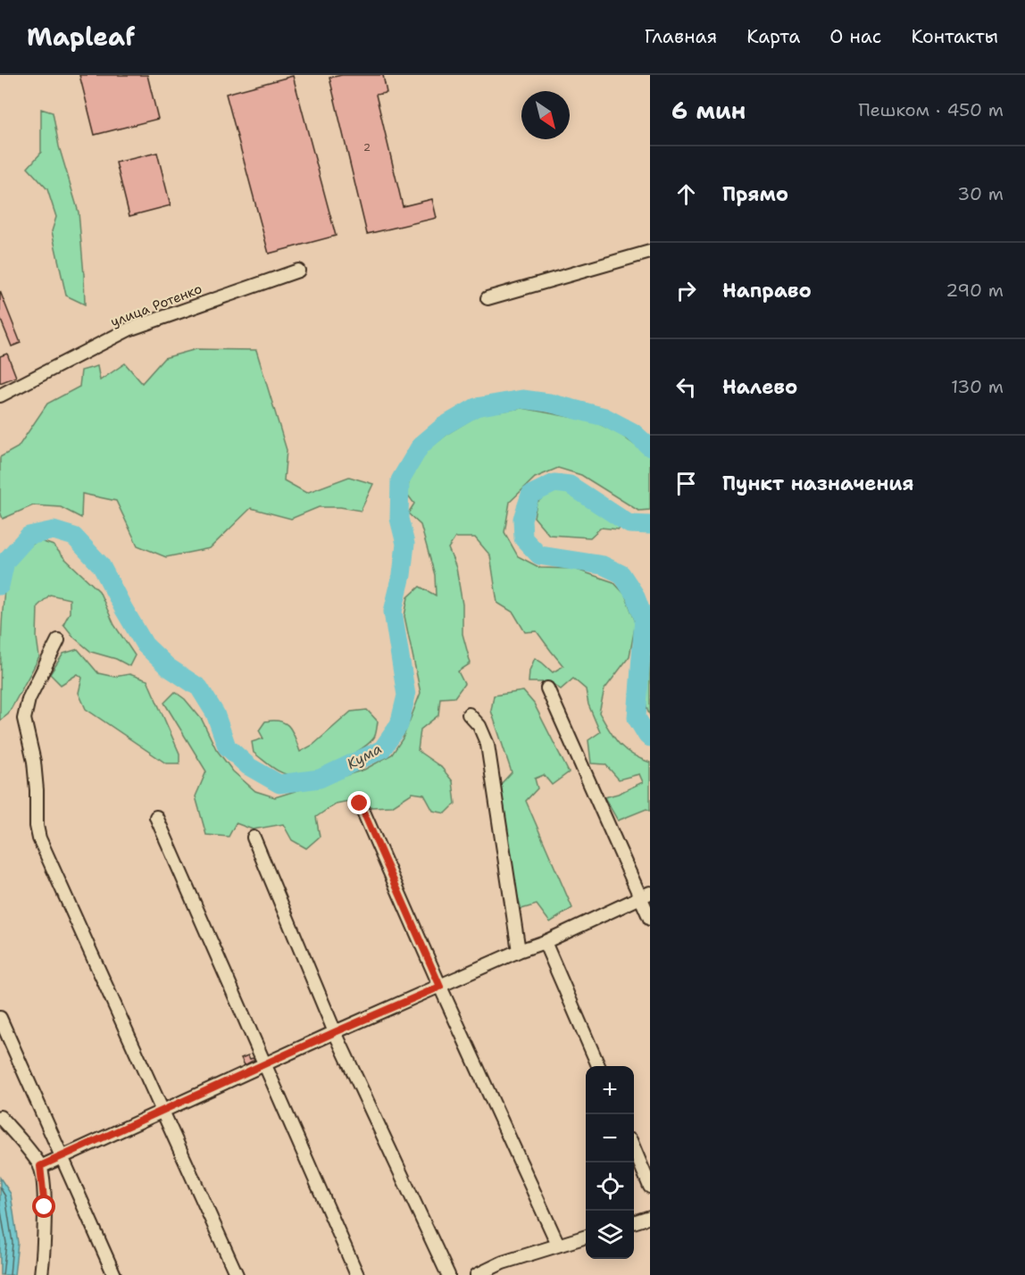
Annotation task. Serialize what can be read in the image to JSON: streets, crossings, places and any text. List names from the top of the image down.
{
  "streets": {
    "street": ["улица Ротенко"]
  },
  "water": ["Кума"],
  "house_numbers": ["2"],
  "north": "bottom right",
  "page": {
    "header": "Mapleaf",
    "nav": [
      "Главная",
      "Карта",
      "О нас",
      "Контакты"
    ],
    "heading": ["6 мин", "Пешком · 450 m"],
    "list": [
      ["Прямо", "30 m"],
      ["Направо", "290 m"],
      ["Налево", "130 m"],
      "Пункт назначения"
    ],
    "map_buttons": ["+", "−"]
  }
}
